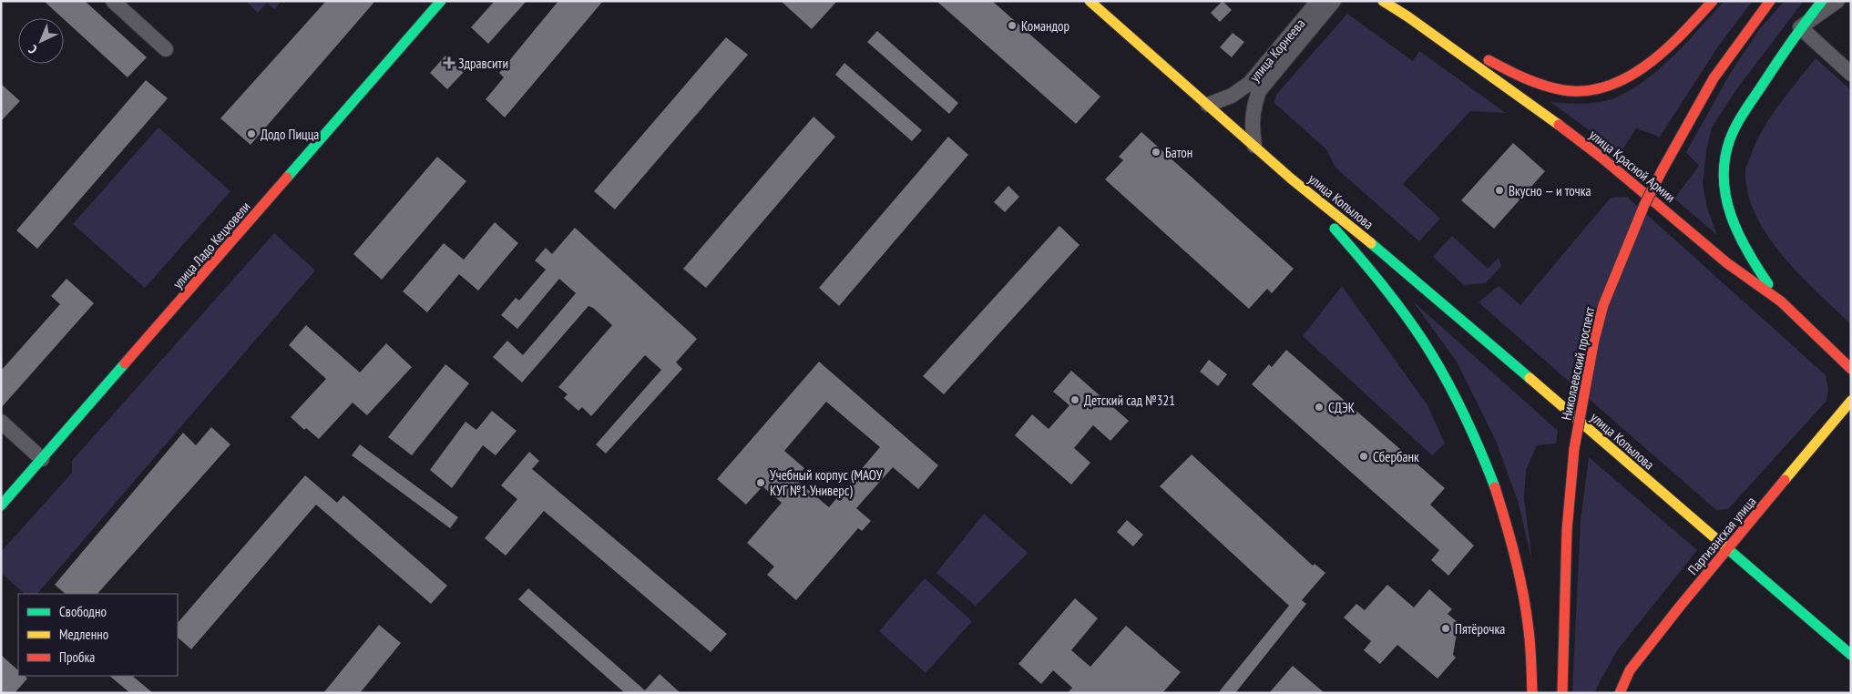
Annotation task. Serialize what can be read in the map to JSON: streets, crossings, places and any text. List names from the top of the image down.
{
  "streets": {
    "main road": [
      "улица Красной Армии",
      "улица Копылова",
      "улица Ладо Кецховели",
      "Николаевский проспект",
      "Партизанская улица"
    ],
    "street": ["улица Корнеева"]
  },
  "crossings": [
    ["улица Корнеева", "улица Копылова"],
    ["улица Копылова", "Партизанская улица"]
  ],
  "places": {
    "other": [
      "Командор",
      "Додо Пицца",
      "Батон",
      "Вкусно — и точка",
      "Детский сад №321",
      "СДЭК",
      "Сбербанк",
      "Учебный корпус (МАОУ КУГ №1 Универс)",
      "Пятёрочка"
    ],
    "health": ["Здравсити"]
  },
  "legend": ["Свободно", "Медленно", "Пробка"],
  "north": "bottom left"
}
